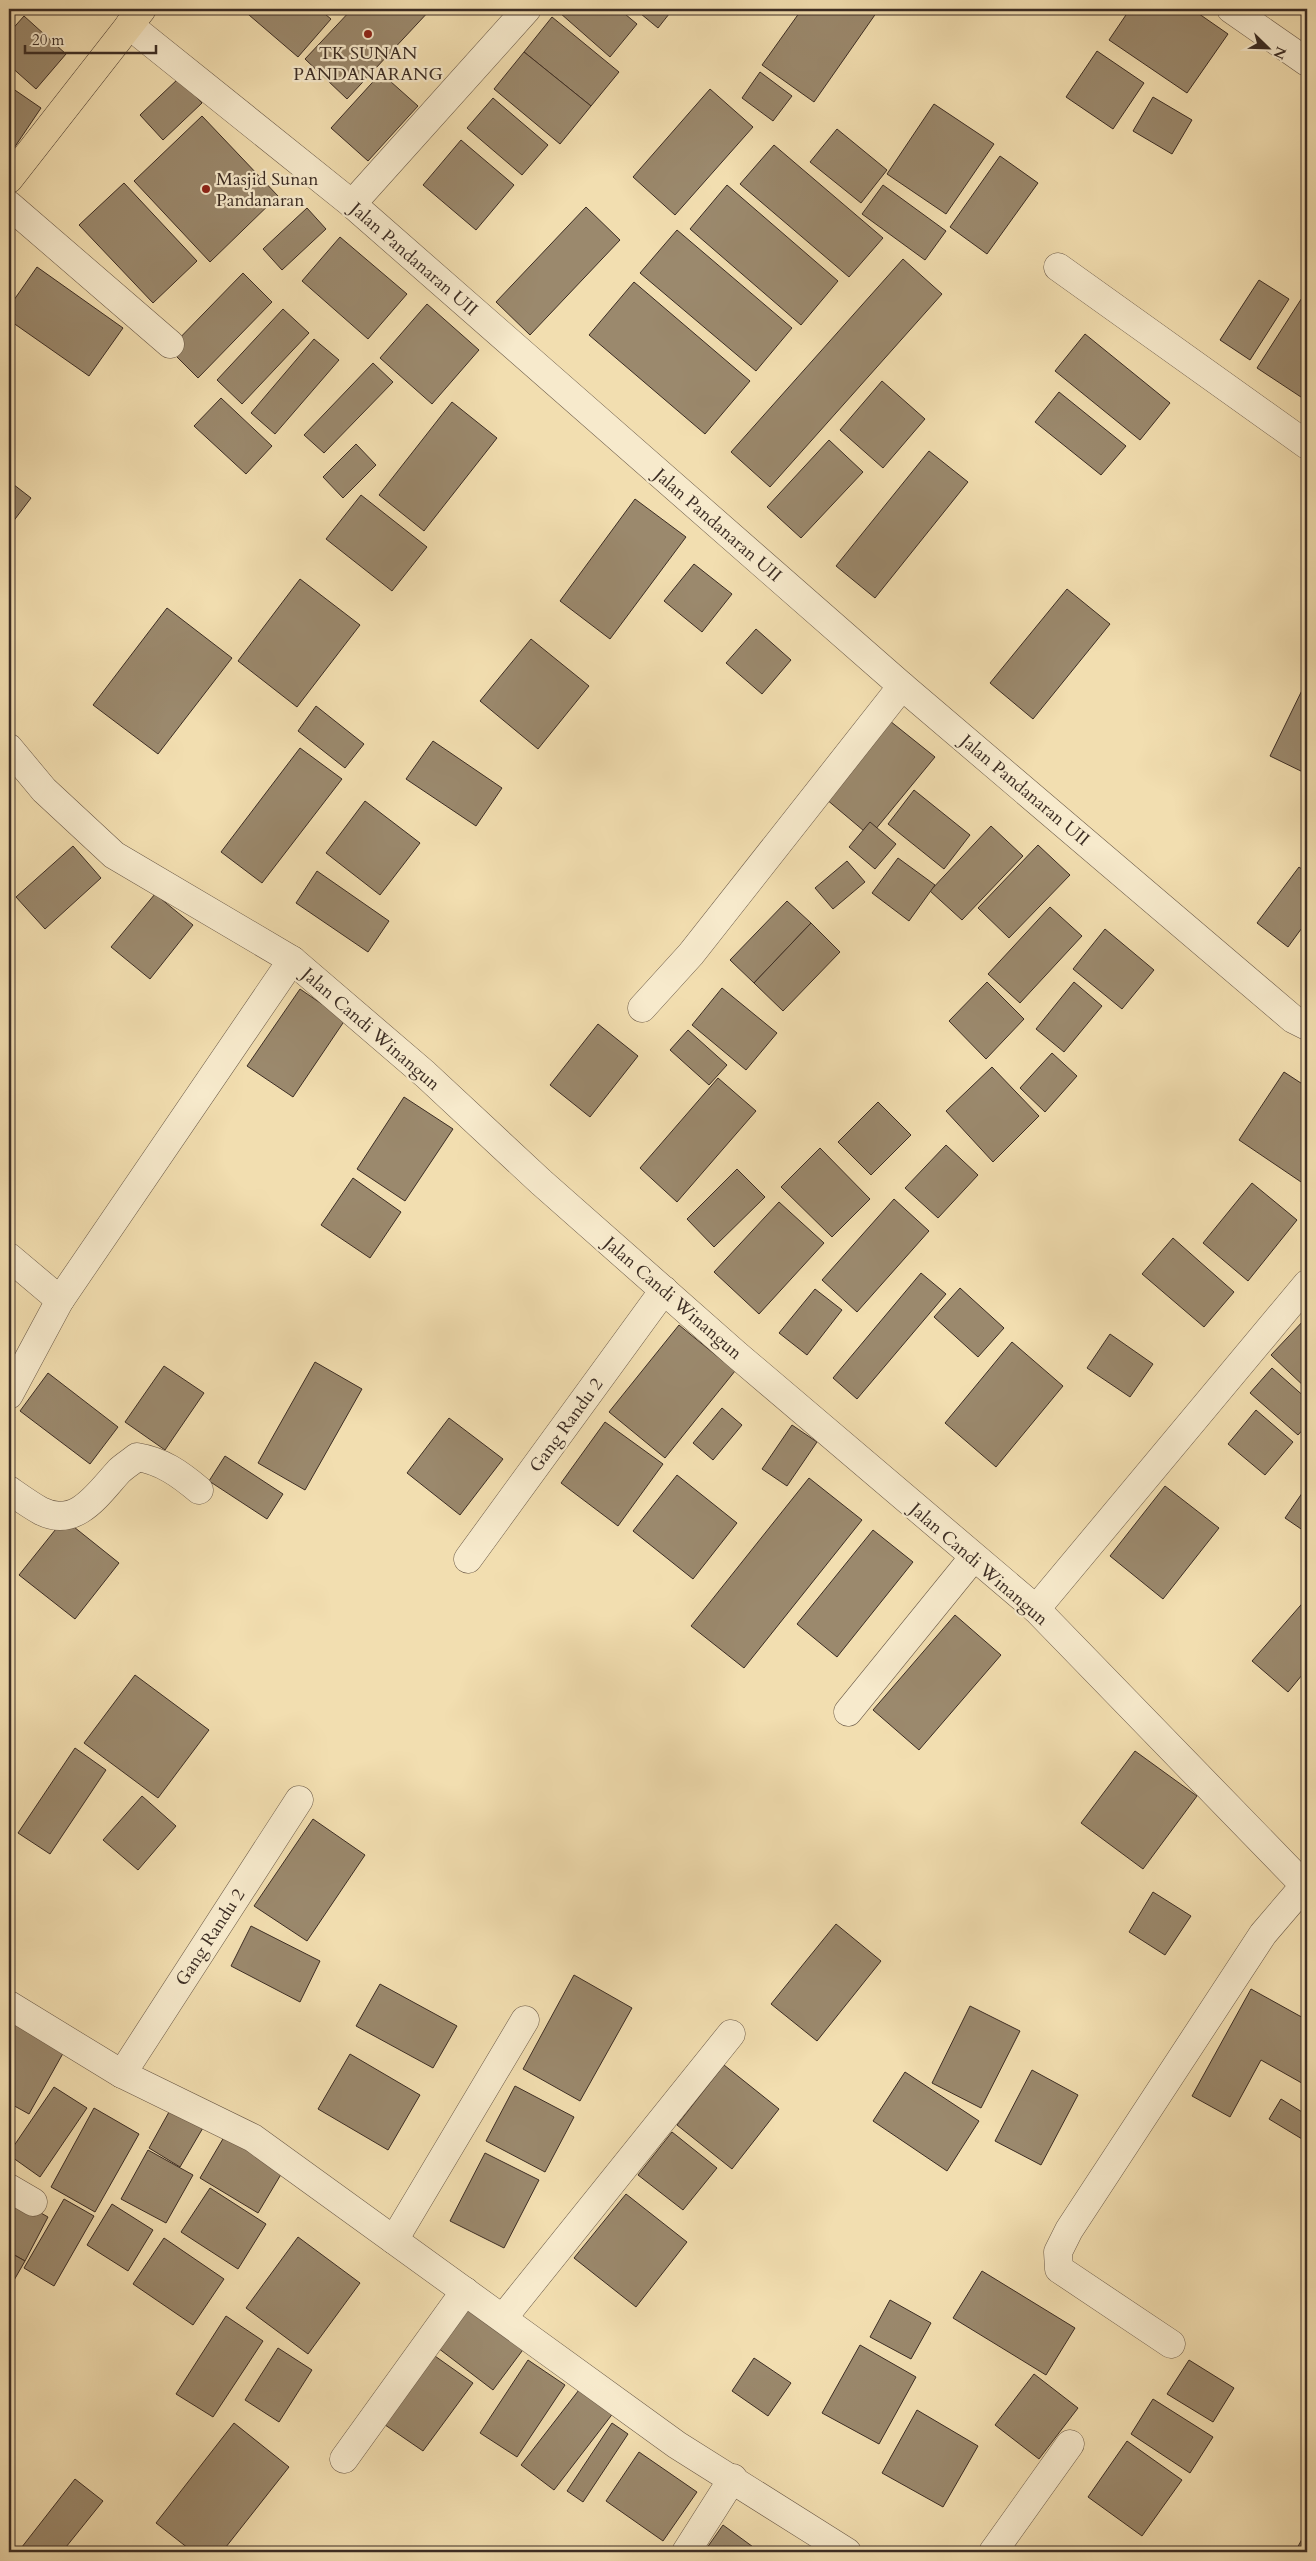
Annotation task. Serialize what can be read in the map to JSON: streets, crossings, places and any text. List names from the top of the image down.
{
  "streets": {
    "street": ["Jalan Pandanaran UII", "Jalan Candi Winangun", "Gang Randu 2"]
  },
  "crossings": [
    ["Jalan Candi Winangun", "Gang Randu 2"]
  ],
  "places": ["TK SUNAN PANDANARANG", "Masjid Sunan Pandanaran"],
  "scale_bar": "20 m",
  "north": "bottom right"
}
